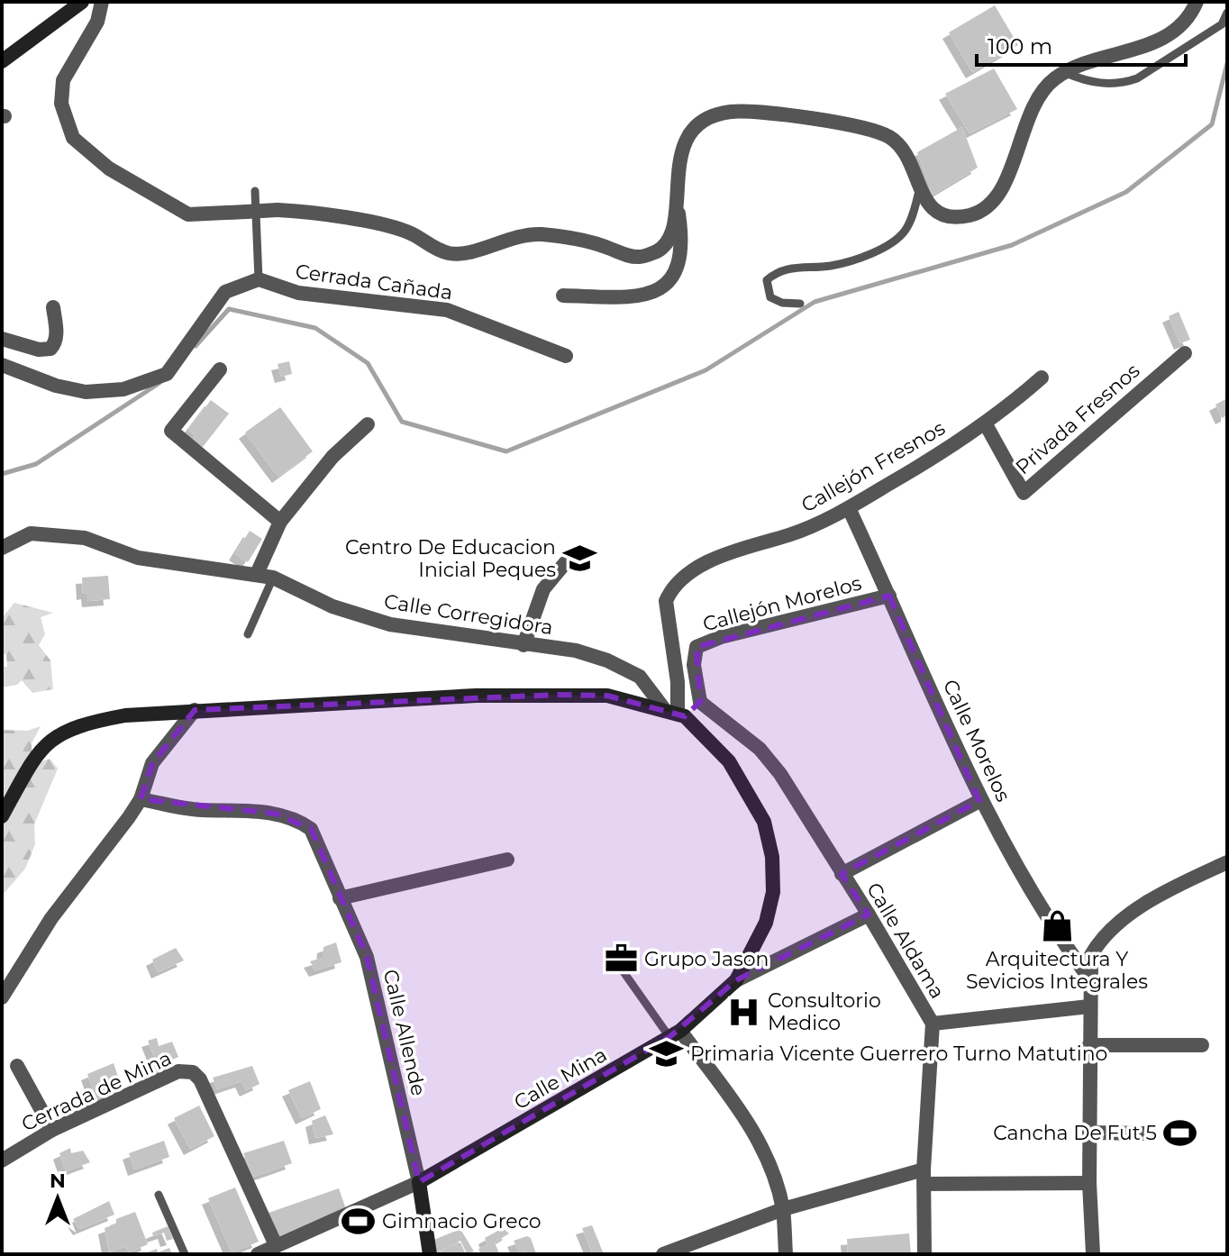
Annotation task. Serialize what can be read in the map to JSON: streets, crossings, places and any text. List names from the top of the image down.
{
  "streets": {
    "street": [
      "Cerrada Cañada",
      "Privada Fresnos",
      "Callejón Fresnos",
      "Callejón Morelos",
      "Calle Corregidora",
      "Calle Morelos",
      "Calle Aldama",
      "Calle Allende",
      "Calle Mina",
      "Cerrada de Mina"
    ]
  },
  "crossings": [
    ["Privada Fresnos", "Callejón Fresnos"],
    ["Callejón Fresnos", "Calle Corregidora"],
    ["Callejón Fresnos", "Calle Morelos"],
    ["Callejón Morelos", "Calle Morelos"],
    ["Callejón Morelos", "Calle Aldama"],
    ["Calle Aldama", "Calle Mina"],
    ["Calle Allende", "Calle Mina"],
    ["Calle Mina", "Cerrada de Mina"]
  ],
  "places": {
    "school or university": ["Centro De Educacion Inicial Peques", "Primaria Vicente Guerrero Turno Matutino"],
    "shop": ["Arquitectura Y Sevicios Integrales"],
    "office": ["Grupo Jason"],
    "hospital": ["Consultorio Medico"],
    "sports": ["Cancha De Fut 5", "Gimnacio Greco"]
  },
  "scale_bar": "100 m",
  "north": "top"
}
